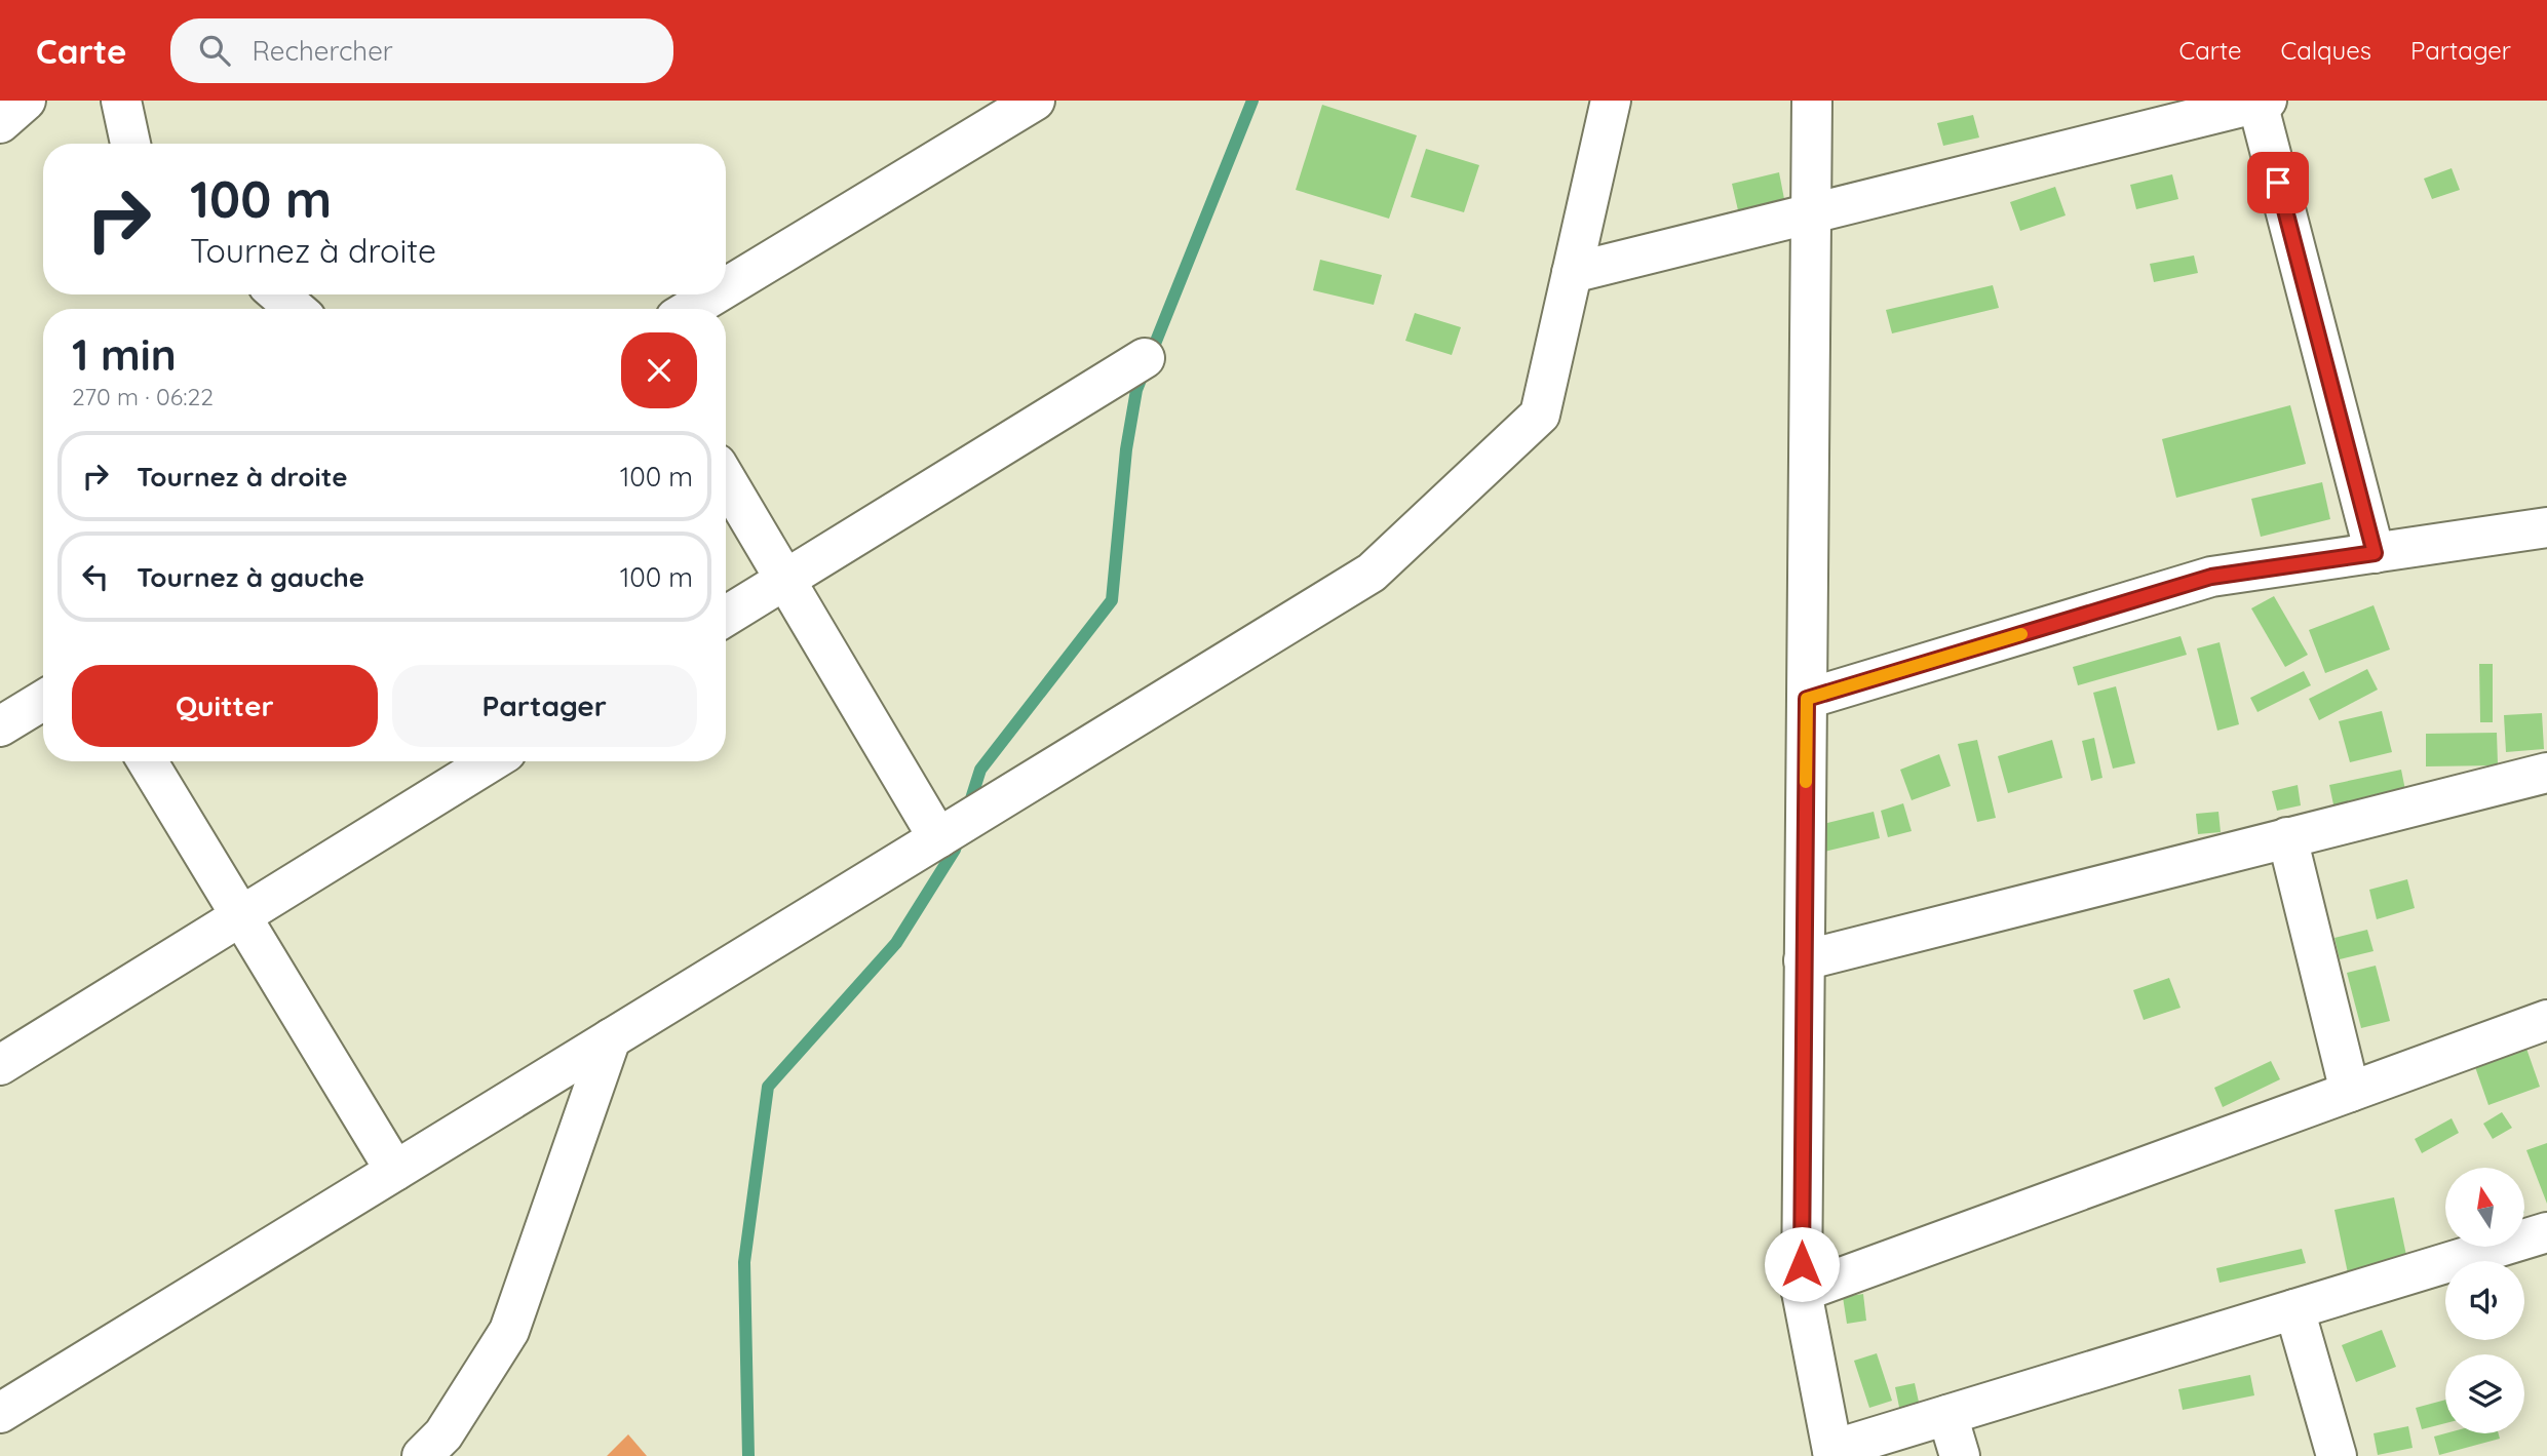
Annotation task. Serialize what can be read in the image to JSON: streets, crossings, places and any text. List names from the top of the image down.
{
  "north": "top",
  "page": {
    "header": "Carte",
    "search": "Rechercher",
    "nav": ["Carte", "Calques", "Partager"],
    "turn": ["100 m", "Tournez à droite"],
    "heading": ["1 min", "270 m · 06:22"],
    "list": [
      {
        "name": "Tournez à droite",
        "value": "100 m"
      },
      {
        "name": "Tournez à gauche",
        "value": "100 m"
      }
    ],
    "buttons": ["Quitter", "Partager"]
  }
}
